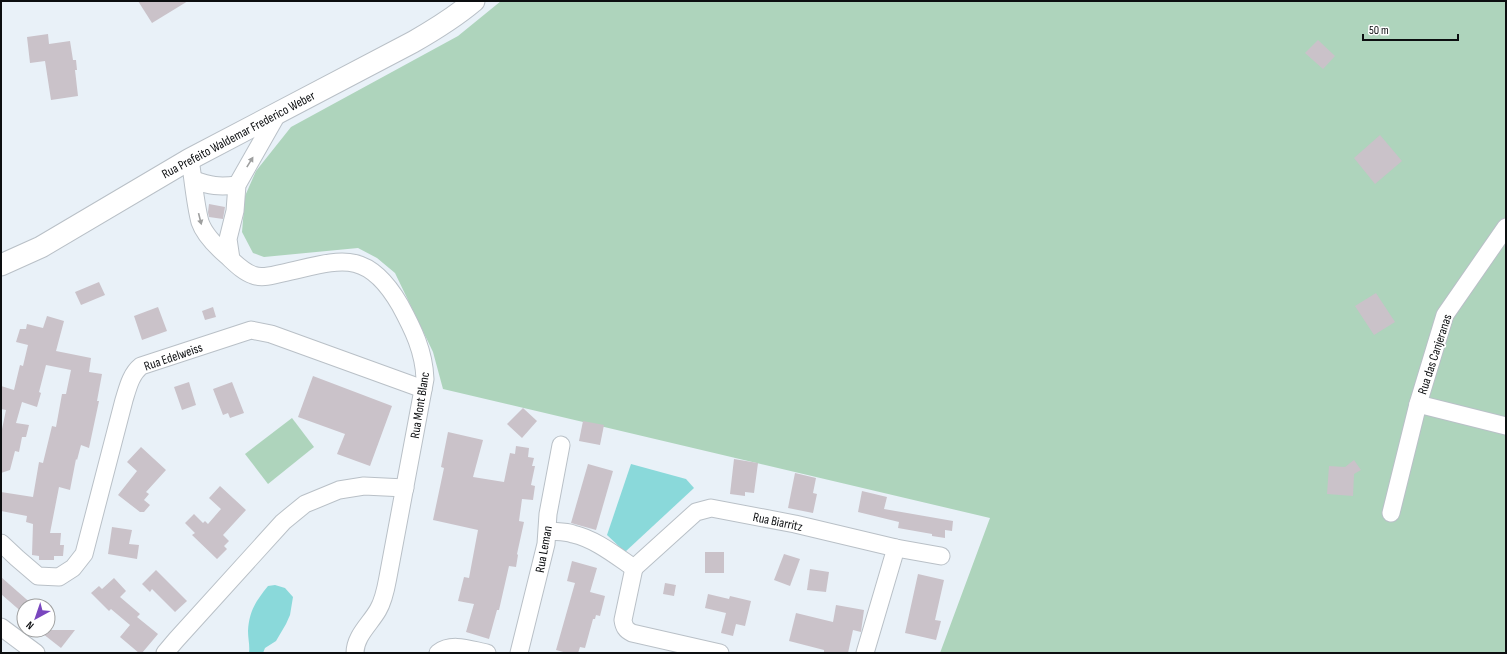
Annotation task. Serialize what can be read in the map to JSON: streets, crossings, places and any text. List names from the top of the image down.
{
  "streets": {
    "main road": ["Rua Prefeito Waldemar Frederico Weber"],
    "street": [
      "Rua das Canjeranas",
      "Rua Edelweiss",
      "Rua Mont Blanc",
      "Rua Biarritz",
      "Rua Leman"
    ]
  },
  "crossings": [
    ["Rua Prefeito Waldemar Frederico Weber", "Rua Mont Blanc"],
    ["Rua Edelweiss", "Rua Mont Blanc"]
  ],
  "scale_bar": "50 m",
  "north": "bottom left"
}
